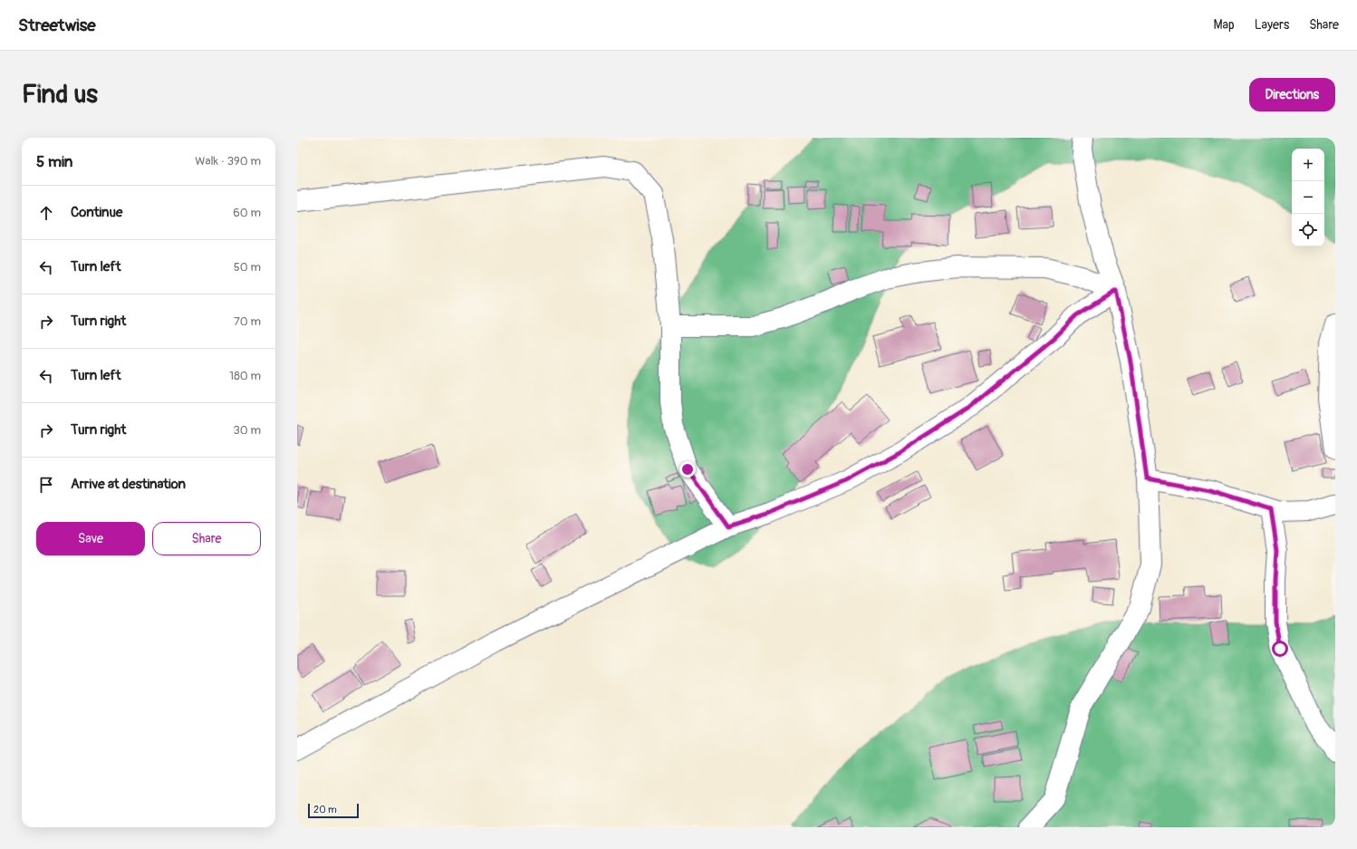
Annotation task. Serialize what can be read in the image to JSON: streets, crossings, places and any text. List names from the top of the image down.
{
  "scale_bar": "20 m",
  "page": {
    "header": "Streetwise",
    "nav": ["Map", "Layers", "Share"],
    "buttons": [
      "Directions",
      ["Save", "Share"]
    ],
    "title": "Find us",
    "heading": ["5 min", "Walk · 390 m"],
    "map_buttons": ["+", "−"],
    "list": [
      ["Continue", "60 m"],
      ["Turn left", "50 m"],
      ["Turn right", "70 m"],
      ["Turn left", "180 m"],
      ["Turn right", "30 m"],
      "Arrive at destination"
    ],
    "scale": "20 m"
  }
}
